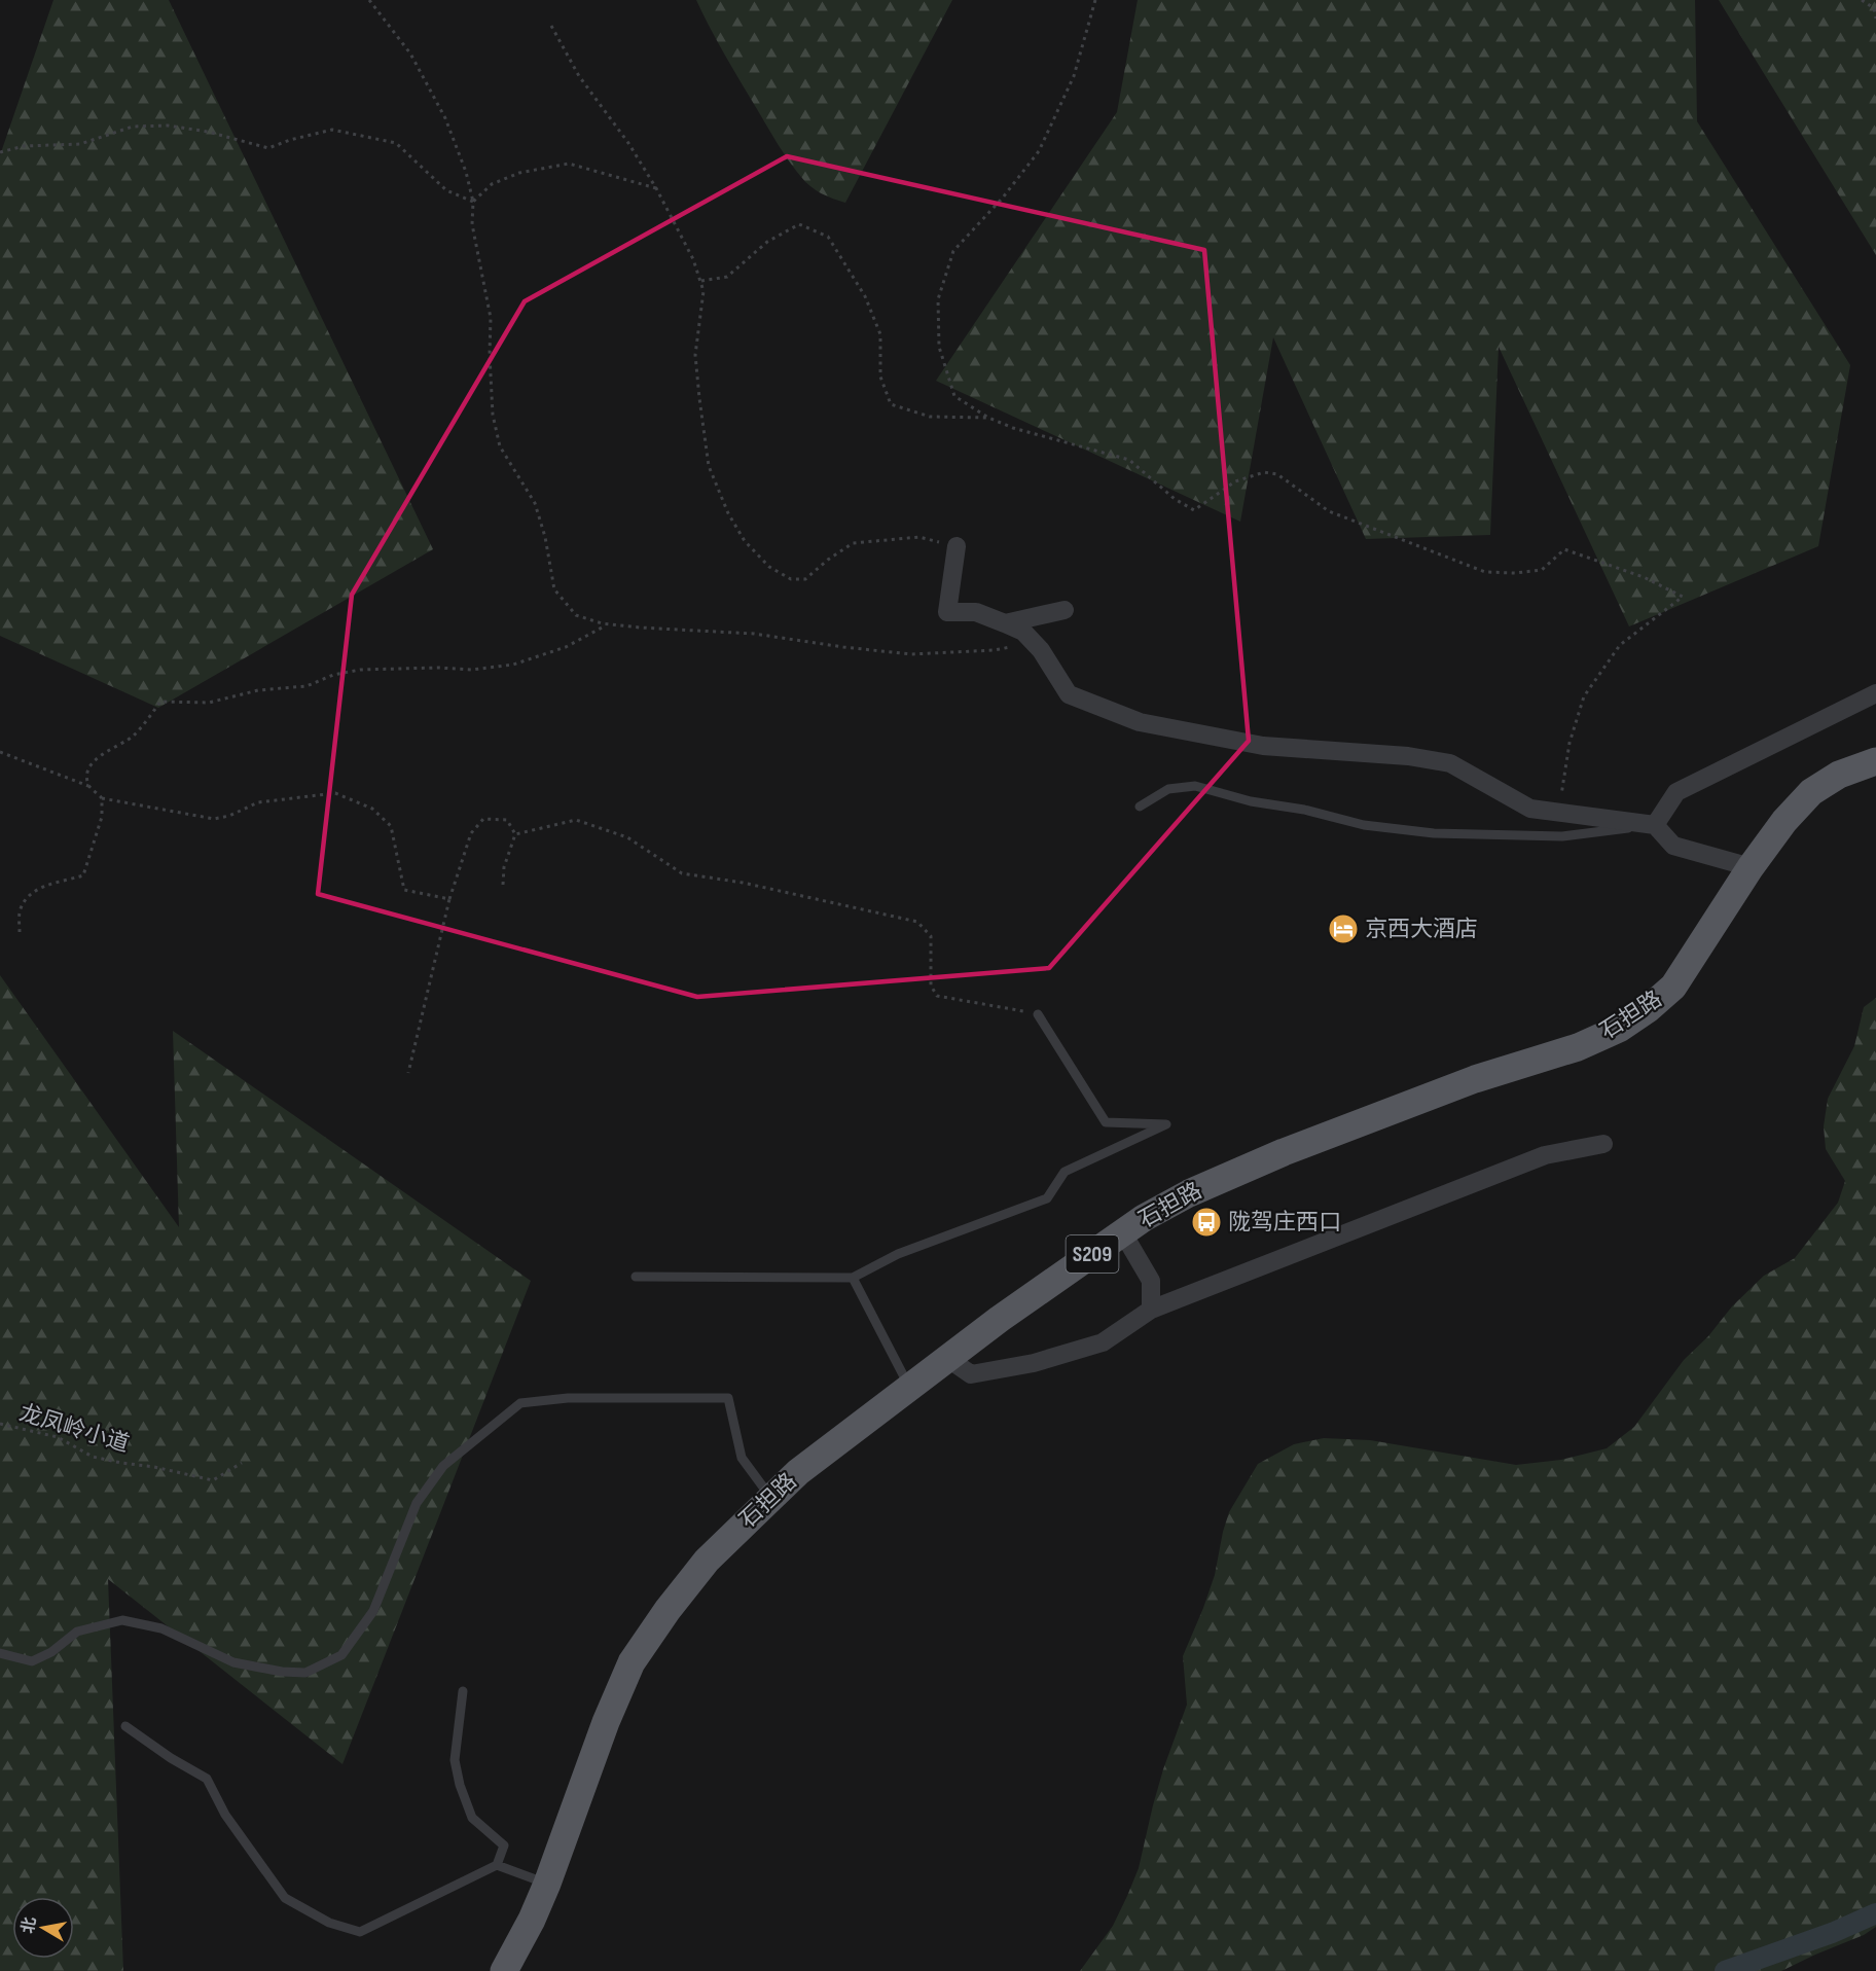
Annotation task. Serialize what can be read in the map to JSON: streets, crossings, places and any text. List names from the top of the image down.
{
  "streets": {
    "main road": ["石担路", "S209"],
    "path": ["龙凤岭小道"]
  },
  "places": {
    "hotel": ["京西大酒店"],
    "bus stop": ["陇驾庄西口"]
  },
  "north": "left"
}
